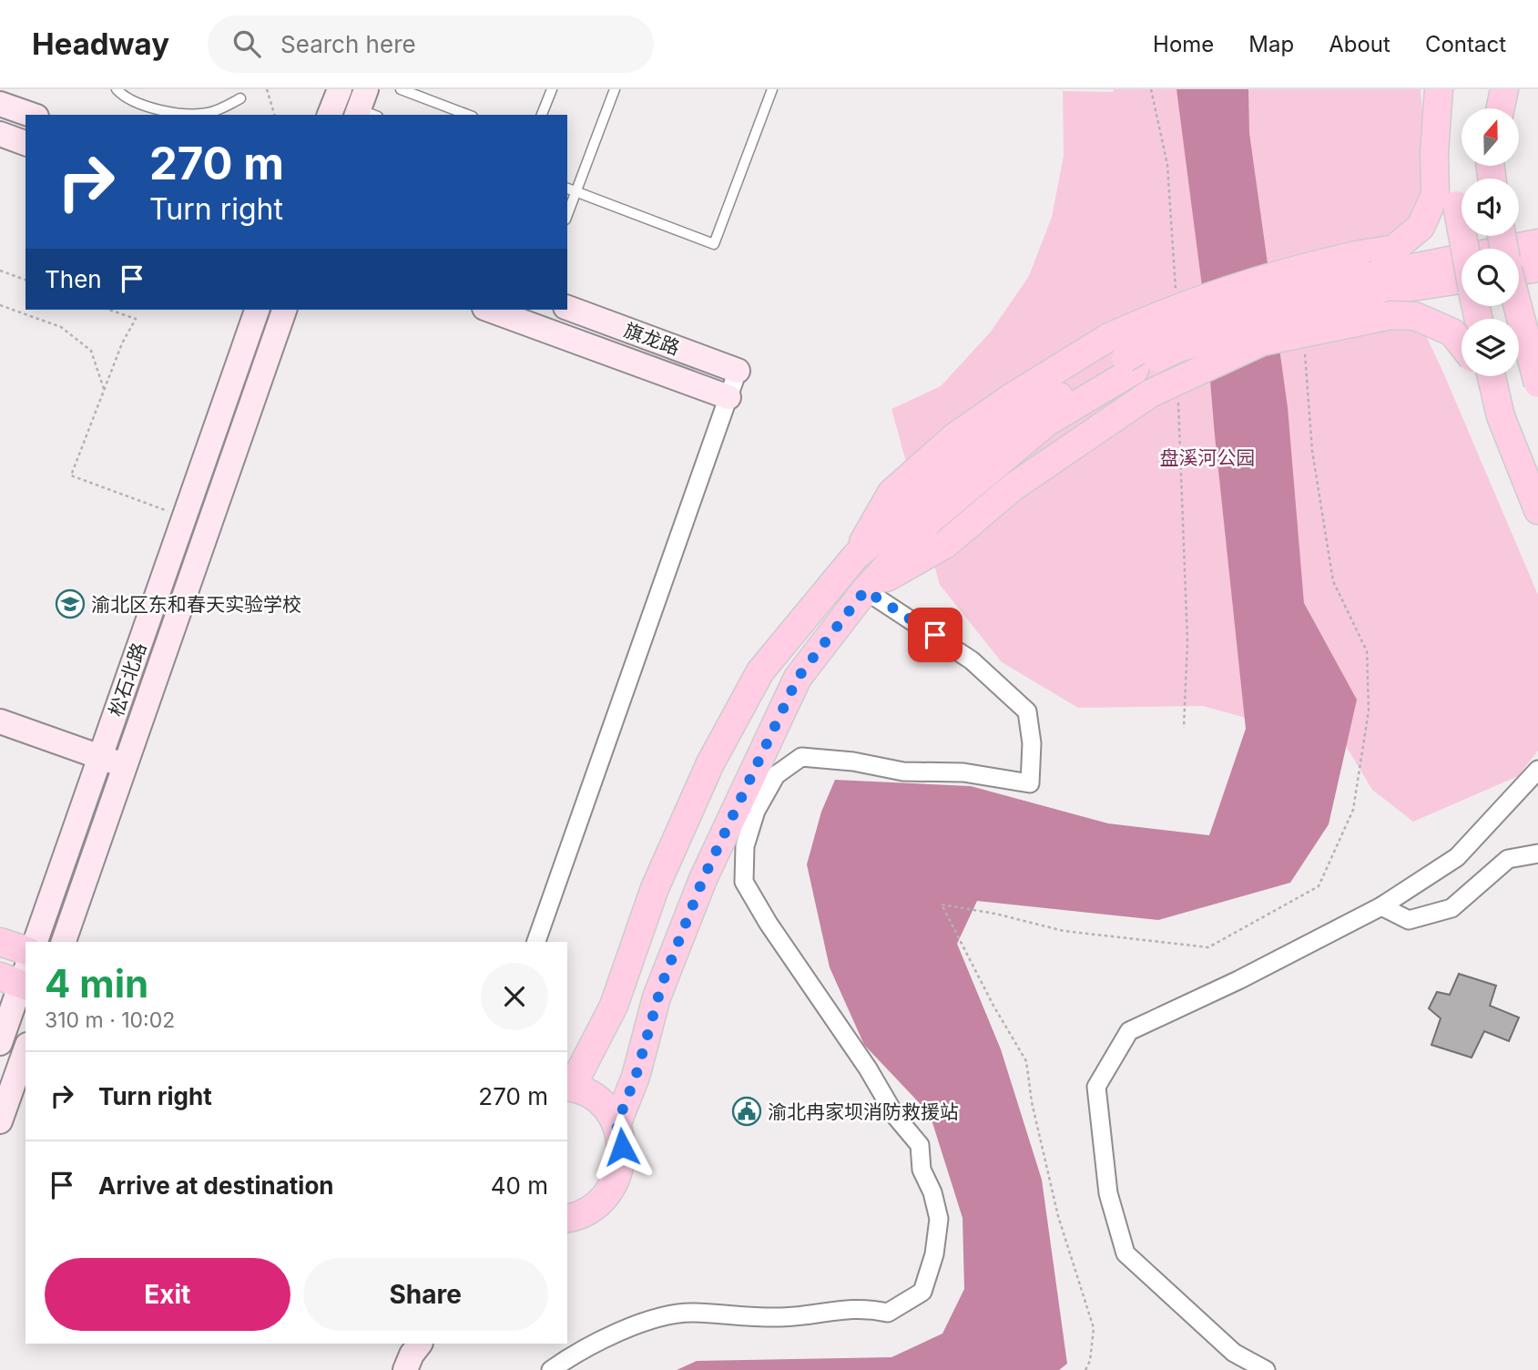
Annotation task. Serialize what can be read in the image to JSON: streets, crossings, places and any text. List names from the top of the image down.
{
  "streets": {
    "main road": ["旗龙路", "松石北路"]
  },
  "parks": ["盘溪河公园"],
  "places": {
    "school or university": ["渝北区东和春天实验学校"],
    "public building": ["渝北冉家坝消防救援站"]
  },
  "north": "top",
  "page": {
    "header": "Headway",
    "search": "Search here",
    "nav": [
      "Home",
      "Map",
      "About",
      "Contact"
    ],
    "turn": ["270 m", "Turn right"],
    "then": "Then",
    "heading": ["4 min", "310 m · 10:02"],
    "list": [
      {
        "name": "Turn right",
        "value": "270 m"
      },
      {
        "name": "Arrive at destination",
        "value": "40 m"
      }
    ],
    "buttons": ["Exit", "Share"]
  }
}
